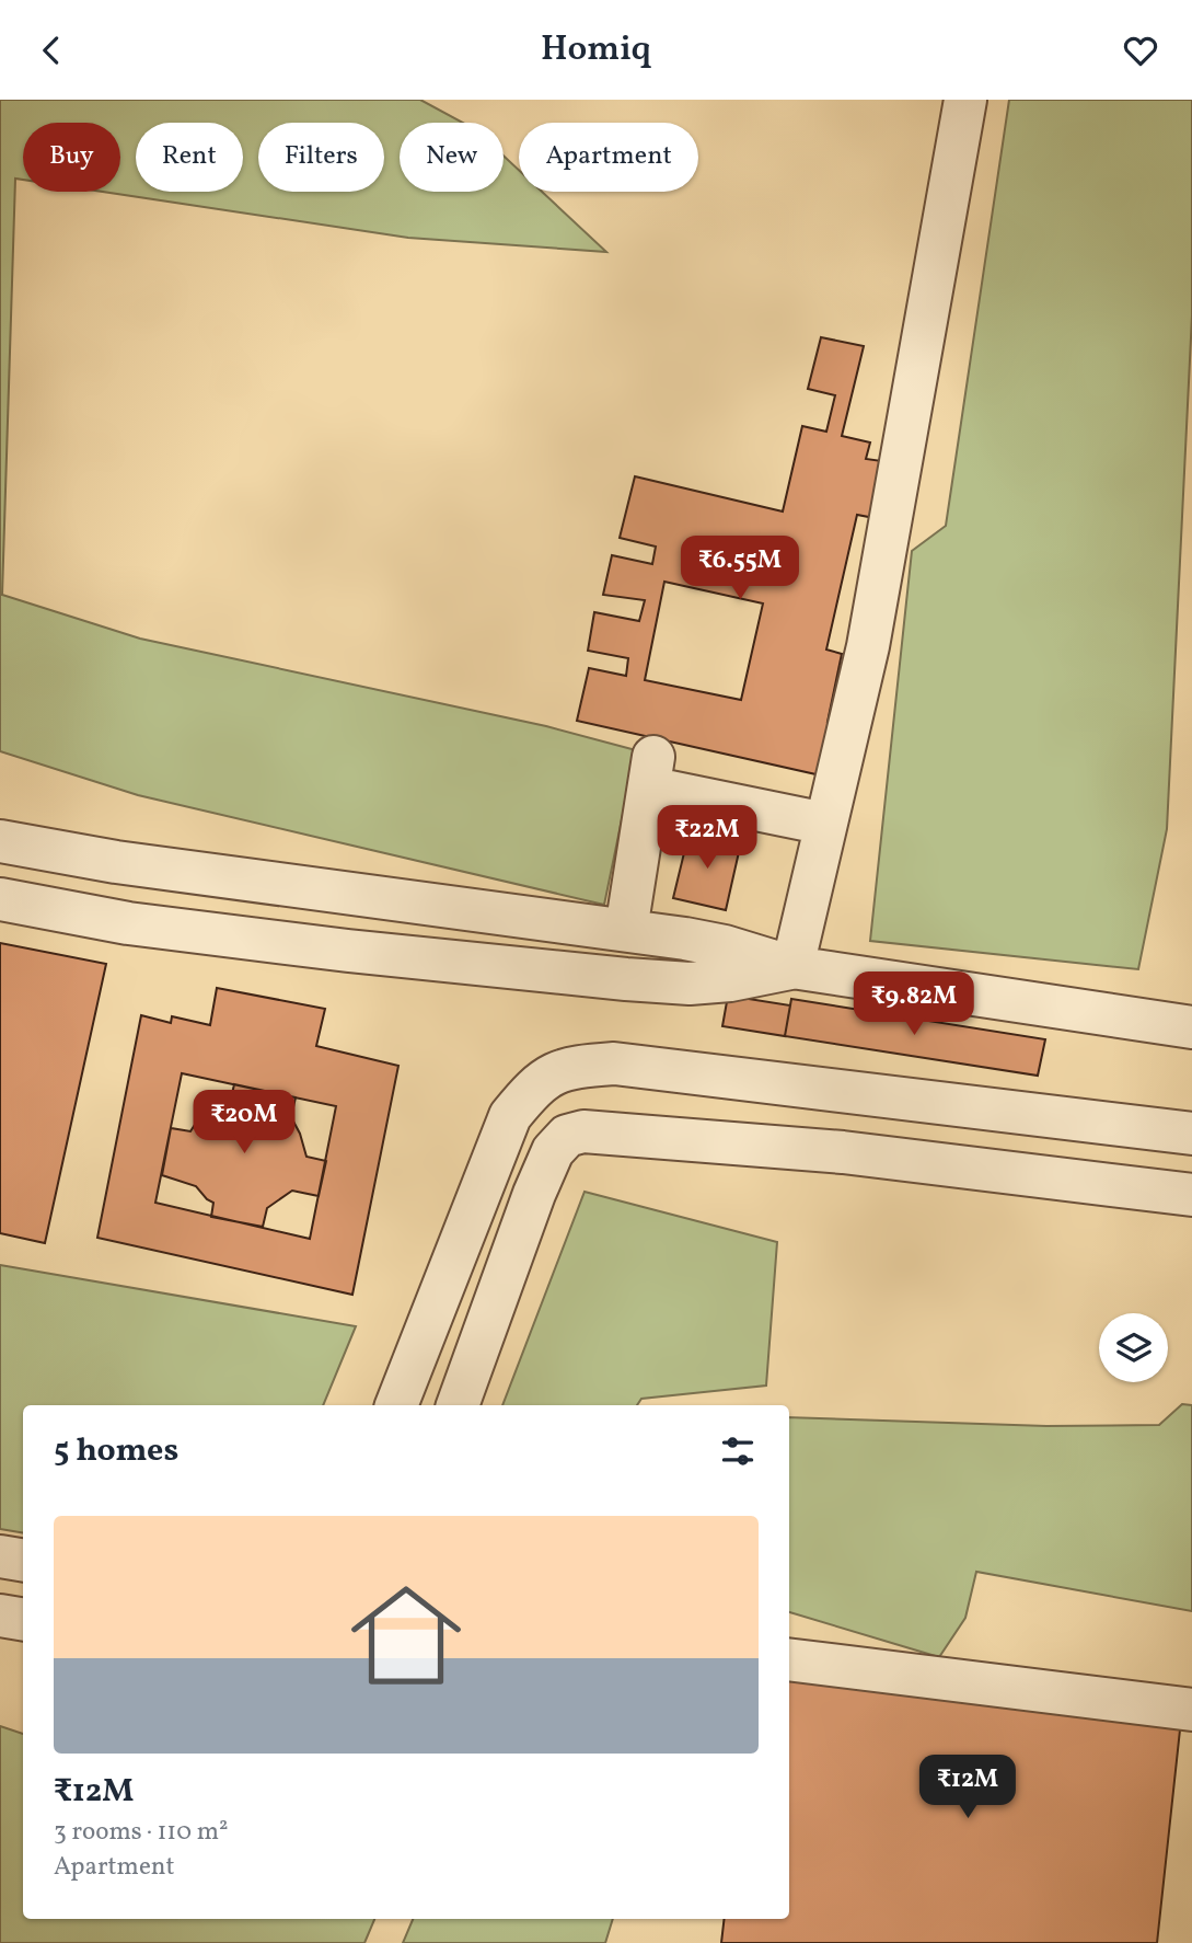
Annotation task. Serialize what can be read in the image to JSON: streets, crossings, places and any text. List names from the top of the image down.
{
  "page": {
    "header": "Homiq",
    "chip": [
      "Buy",
      "Rent",
      "Filters",
      "New",
      "Apartment"
    ],
    "price": [
      "₹6.55M",
      "₹22M",
      "₹9.82M",
      "₹20M",
      "₹12M"
    ],
    "heading": "5 homes",
    "list": [
      {
        "name": "₹12M",
        "note": "3 rooms · 110 m² · Apartment"
      }
    ]
  }
}
